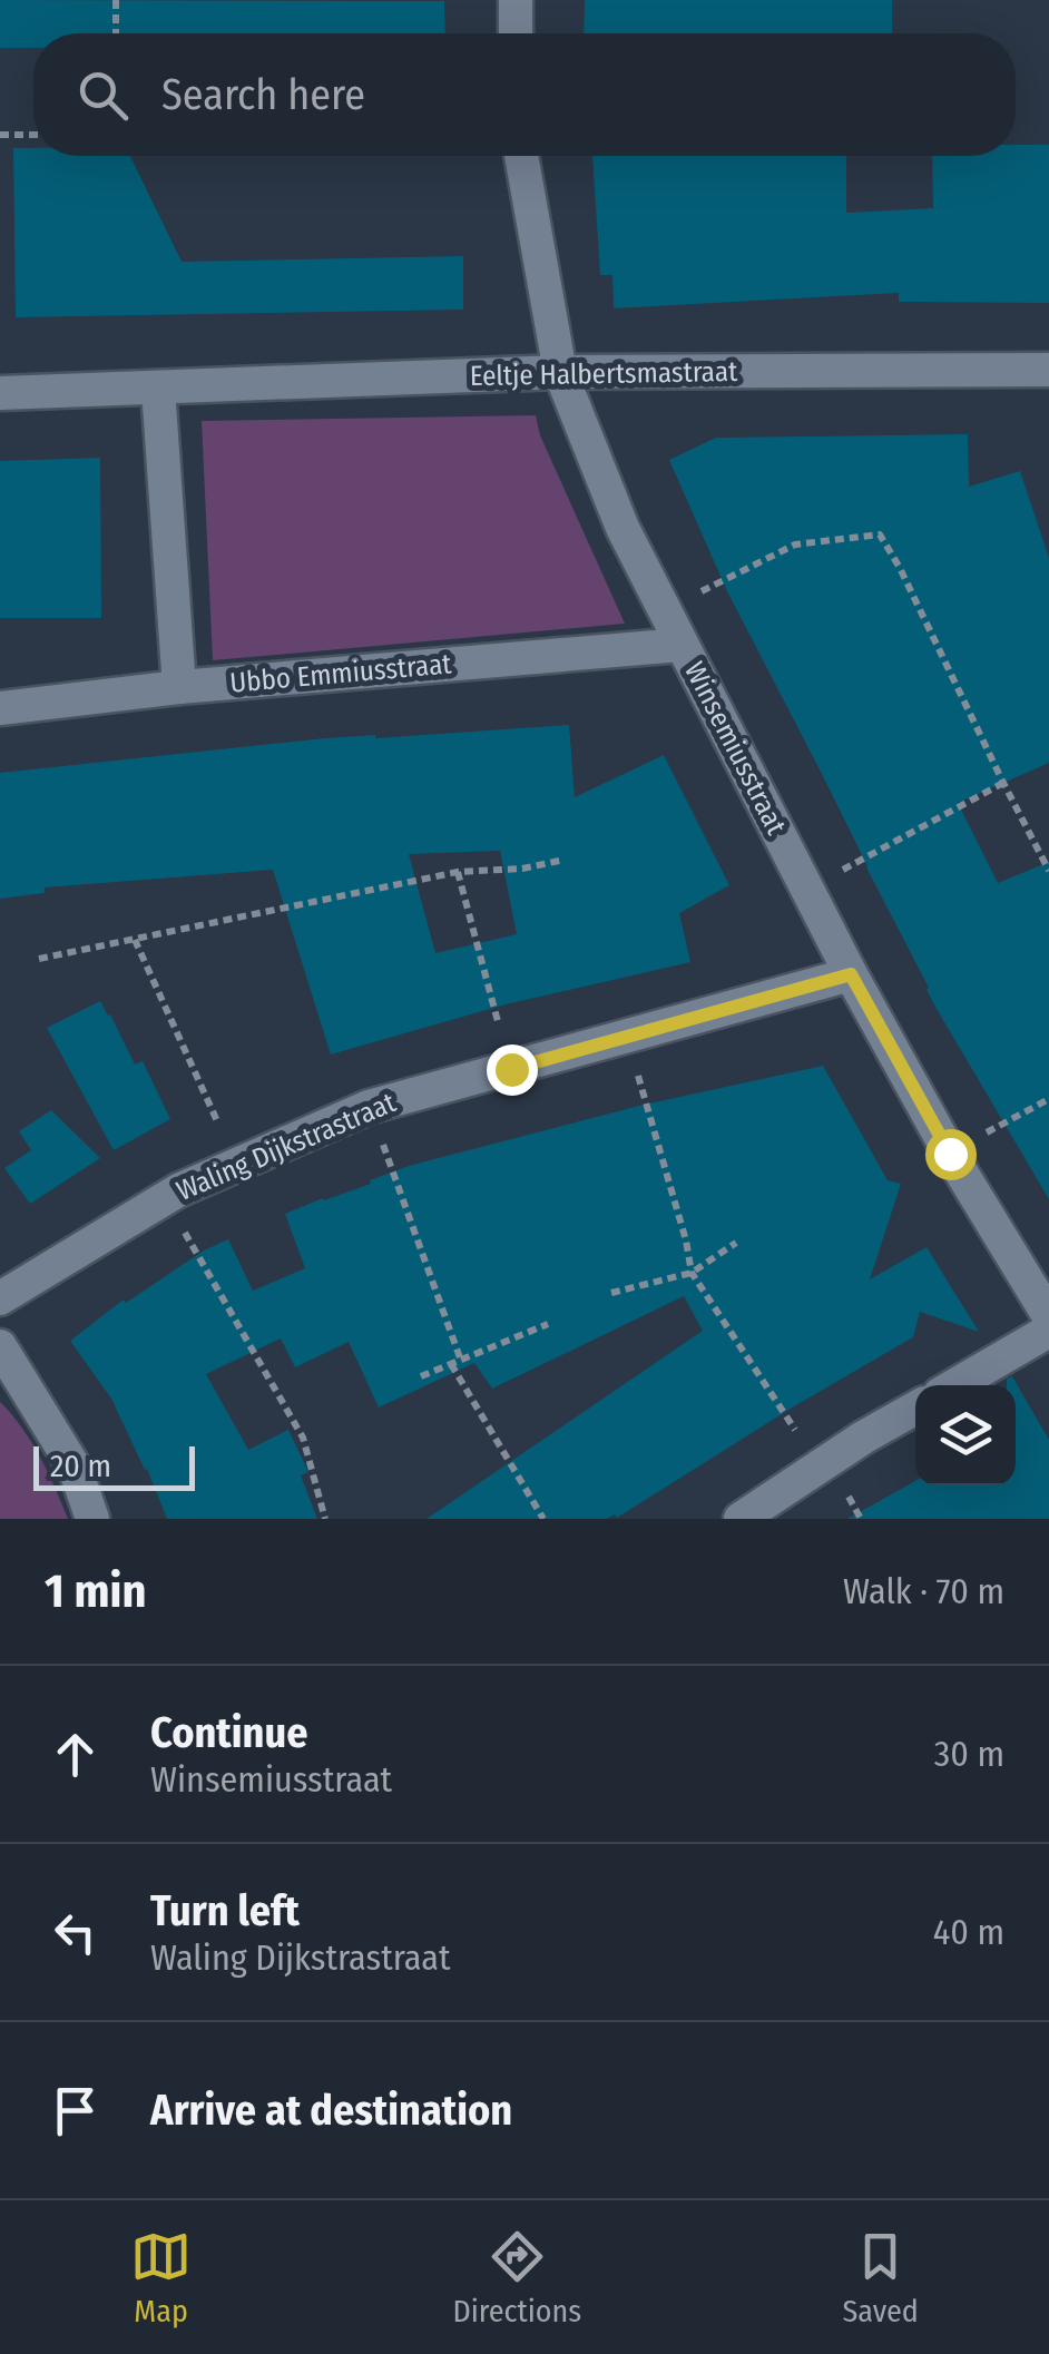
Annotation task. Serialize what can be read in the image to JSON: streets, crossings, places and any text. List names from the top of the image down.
{
  "streets": {
    "street": [
      "Eeltje Halbertsmastraat",
      "Ubbo Emmiusstraat",
      "Winsemiusstraat",
      "Waling Dijkstrastraat"
    ]
  },
  "crossings": [
    ["Eeltje Halbertsmastraat", "Winsemiusstraat"],
    ["Ubbo Emmiusstraat", "Winsemiusstraat"],
    ["Winsemiusstraat", "Waling Dijkstrastraat"]
  ],
  "scale_bar": "20 m",
  "page": {
    "search": "Search here",
    "scale": "20 m",
    "heading": ["1 min", "Walk · 70 m"],
    "list": [
      ["Continue", "Winsemiusstraat", "30 m"],
      ["Turn left", "Waling Dijkstrastraat", "40 m"],
      "Arrive at destination"
    ],
    "nav": ["Map", "Directions", "Saved"]
  }
}
